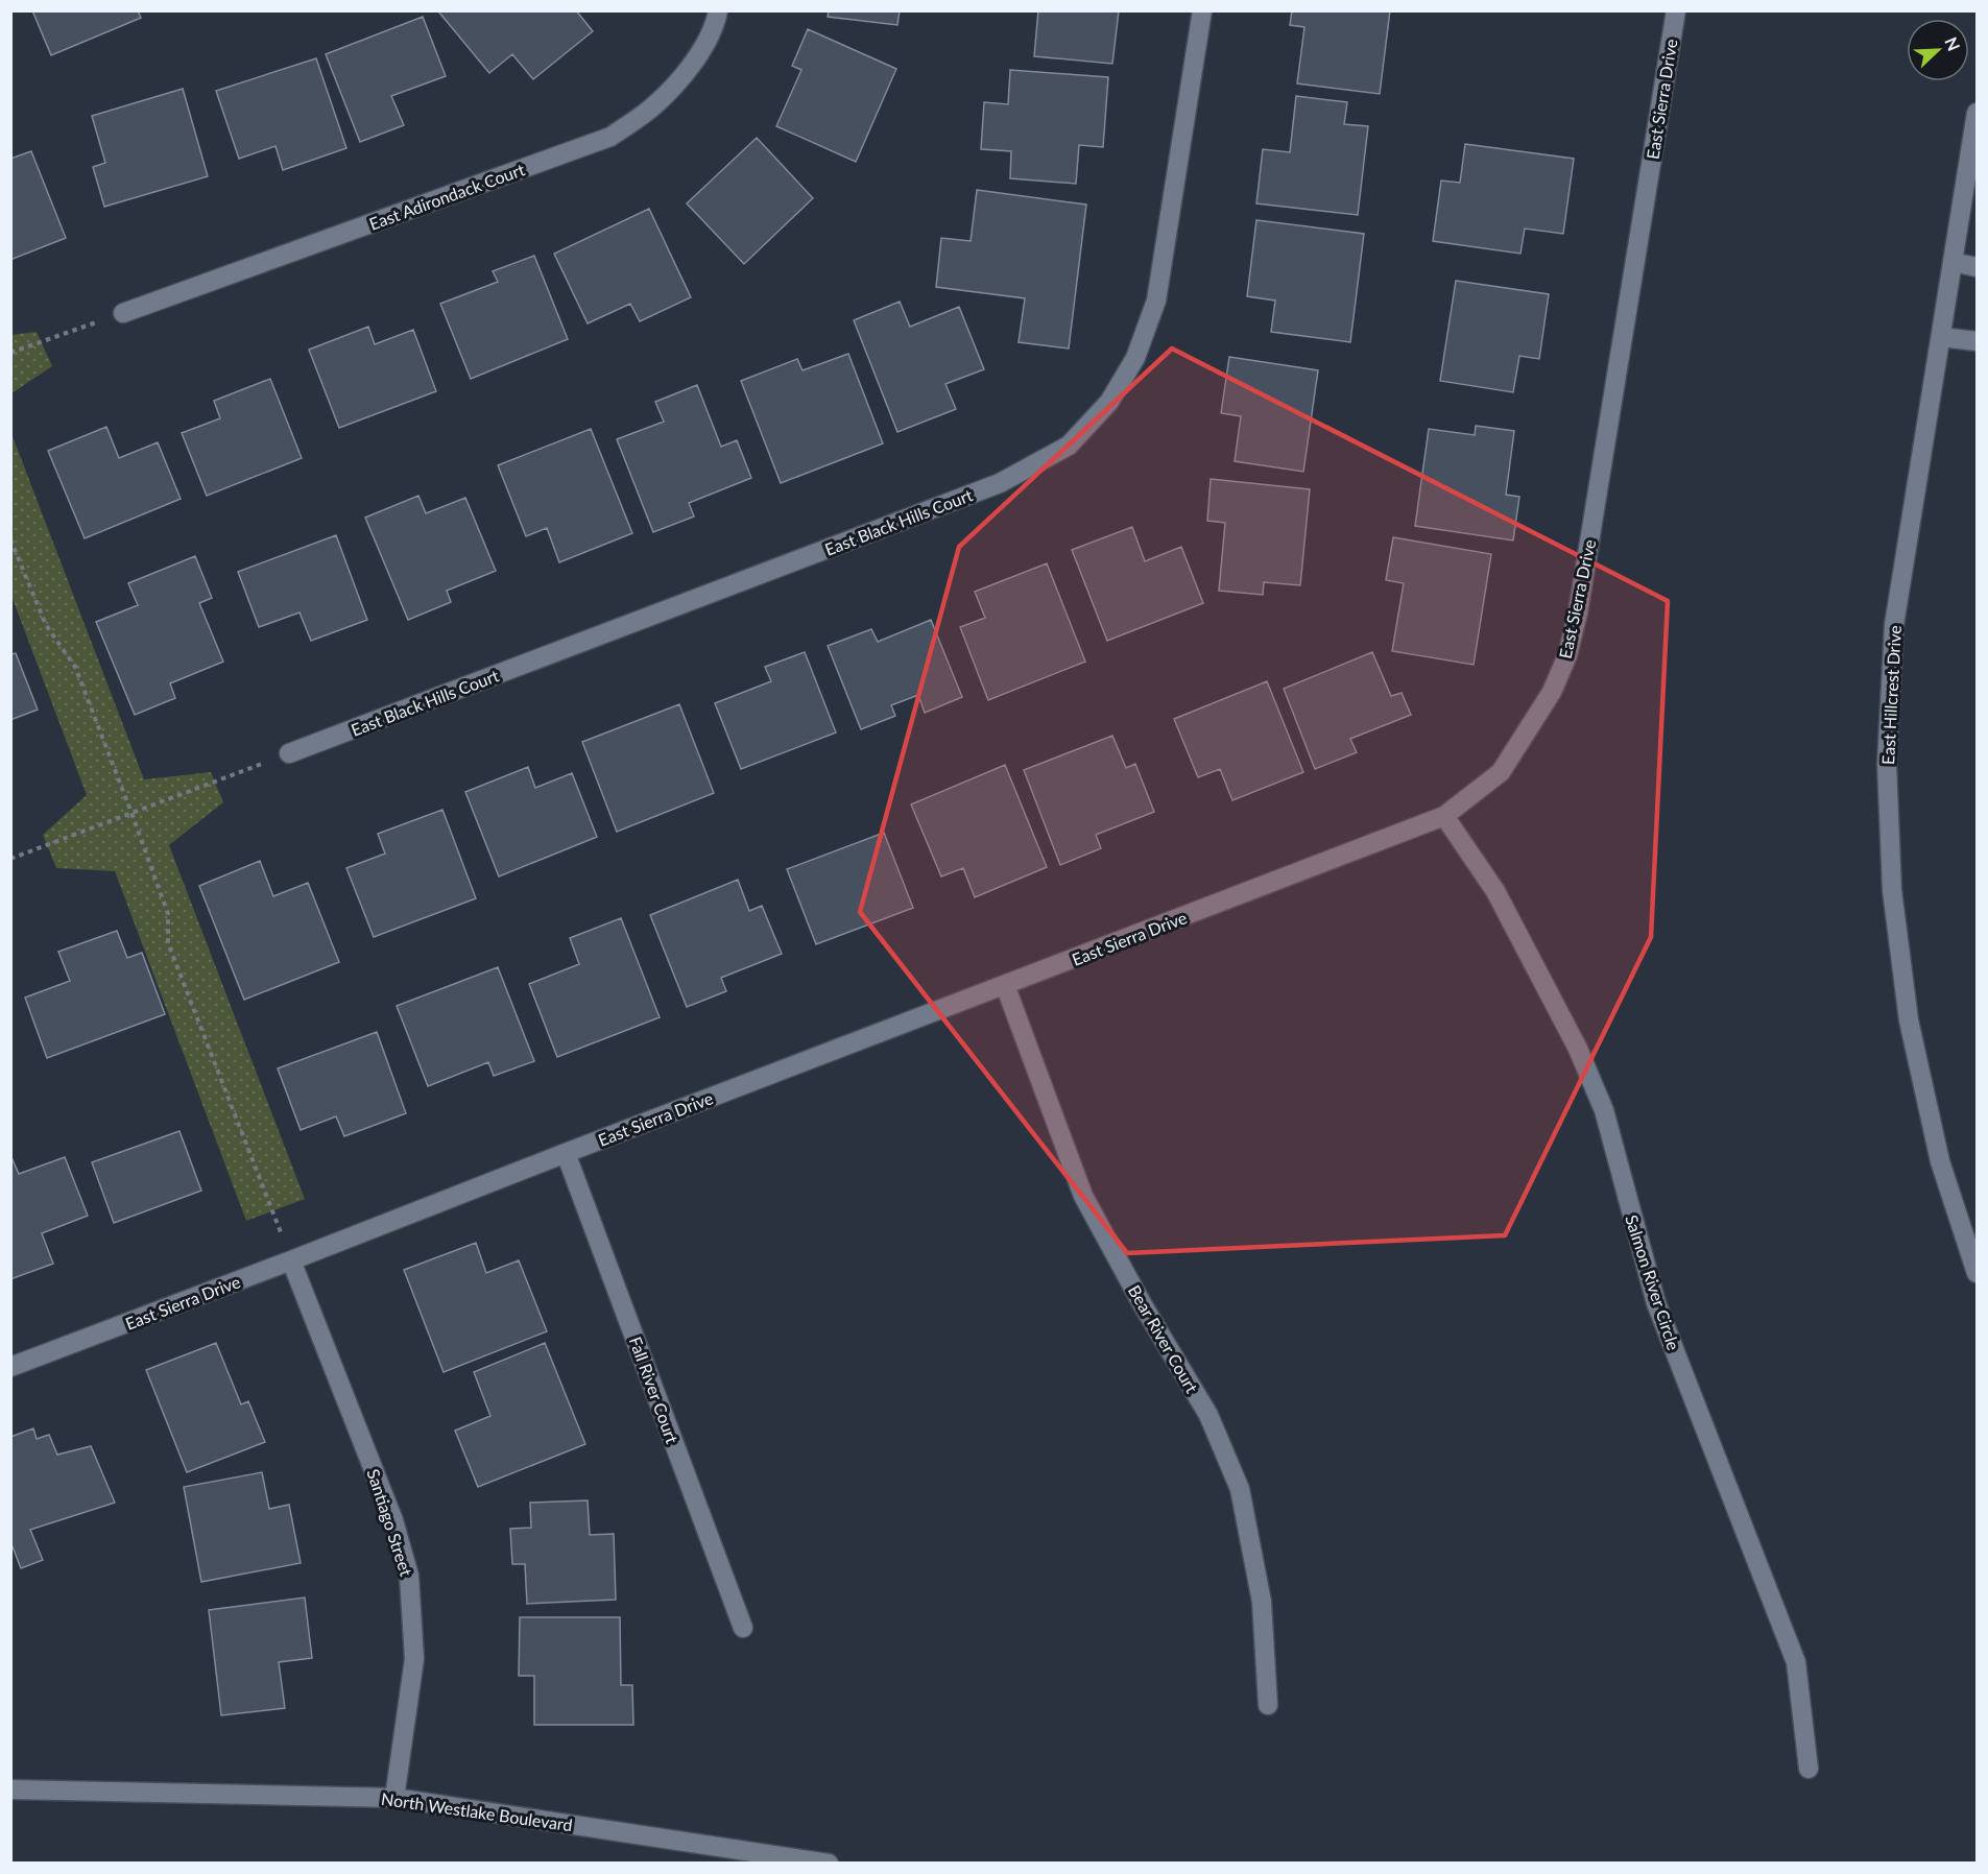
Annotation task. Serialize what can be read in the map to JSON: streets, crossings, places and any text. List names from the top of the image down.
{
  "streets": {
    "street": [
      "East Sierra Drive",
      "East Adirondack Court",
      "East Black Hills Court",
      "East Hillcrest Drive",
      "Salmon River Circle",
      "Bear River Court",
      "Fall River Court",
      "Santiago Street",
      "North Westlake Boulevard"
    ]
  },
  "crossings": [
    ["East Sierra Drive", "Salmon River Circle"],
    ["East Sierra Drive", "Bear River Court"],
    ["East Sierra Drive", "Fall River Court"],
    ["East Sierra Drive", "Santiago Street"],
    ["Santiago Street", "North Westlake Boulevard"]
  ],
  "north": "top right"
}
